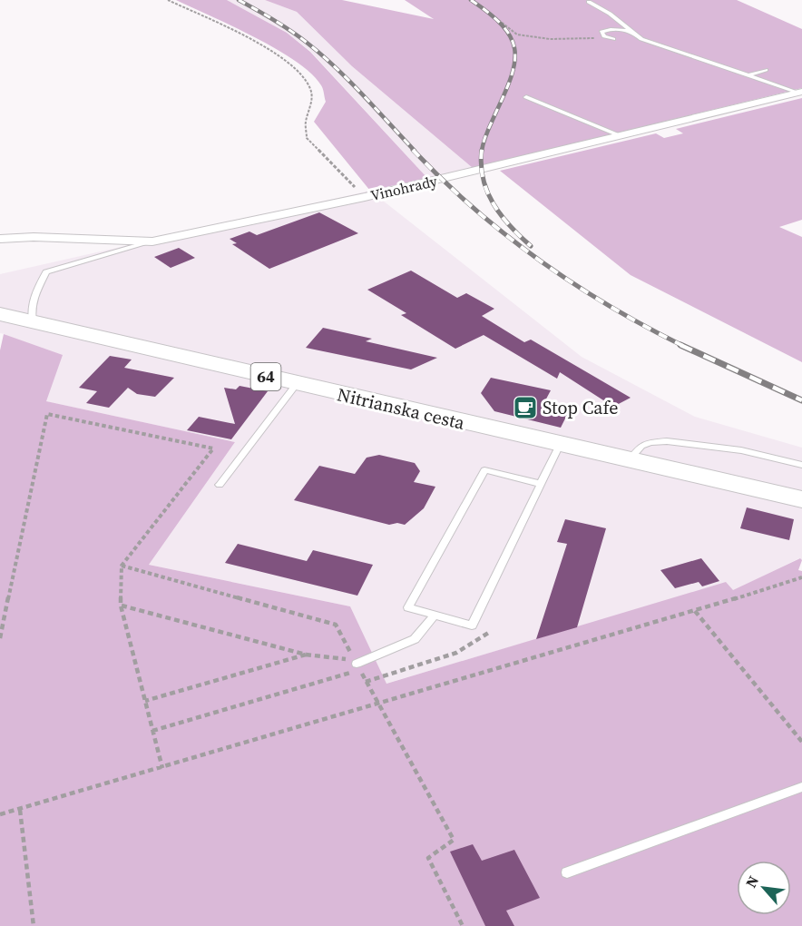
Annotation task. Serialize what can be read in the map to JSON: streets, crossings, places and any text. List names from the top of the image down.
{
  "streets": {
    "main road": ["64", "Nitrianska cesta"],
    "street": ["Vinohrady"]
  },
  "places": {
    "cafe": ["Stop Cafe"]
  },
  "north": "top left"
}
